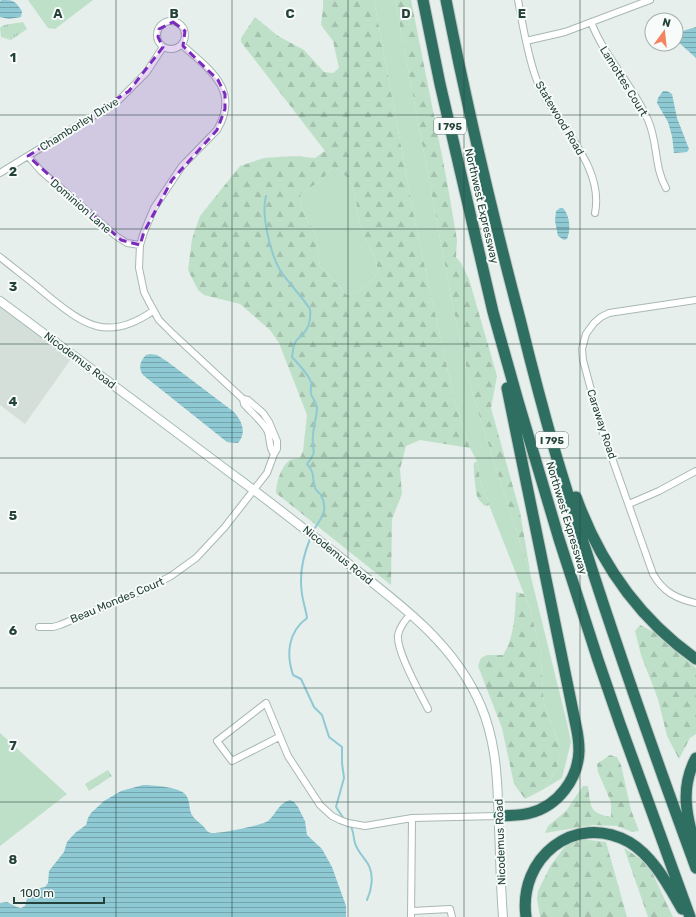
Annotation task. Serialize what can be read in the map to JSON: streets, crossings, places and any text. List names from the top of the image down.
{
  "streets": {
    "highway": ["I 795", "Northwest Expressway"],
    "street": [
      "Lamottes Court",
      "Statewood Road",
      "Chamborley Drive",
      "Dominion Lane",
      "Nicodemus Road",
      "Caraway Road",
      "Beau Mondes Court"
    ]
  },
  "crossings": [
    ["Chamborley Drive", "Dominion Lane"],
    ["Nicodemus Road", "Beau Mondes Court"]
  ],
  "scale_bar": "100 m",
  "north": "top",
  "grid": {
    "columns": [
      "A",
      "B",
      "C",
      "D",
      "E"
    ],
    "rows": [
      "1",
      "2",
      "3",
      "4",
      "5",
      "6",
      "7",
      "8"
    ]
  }
}
